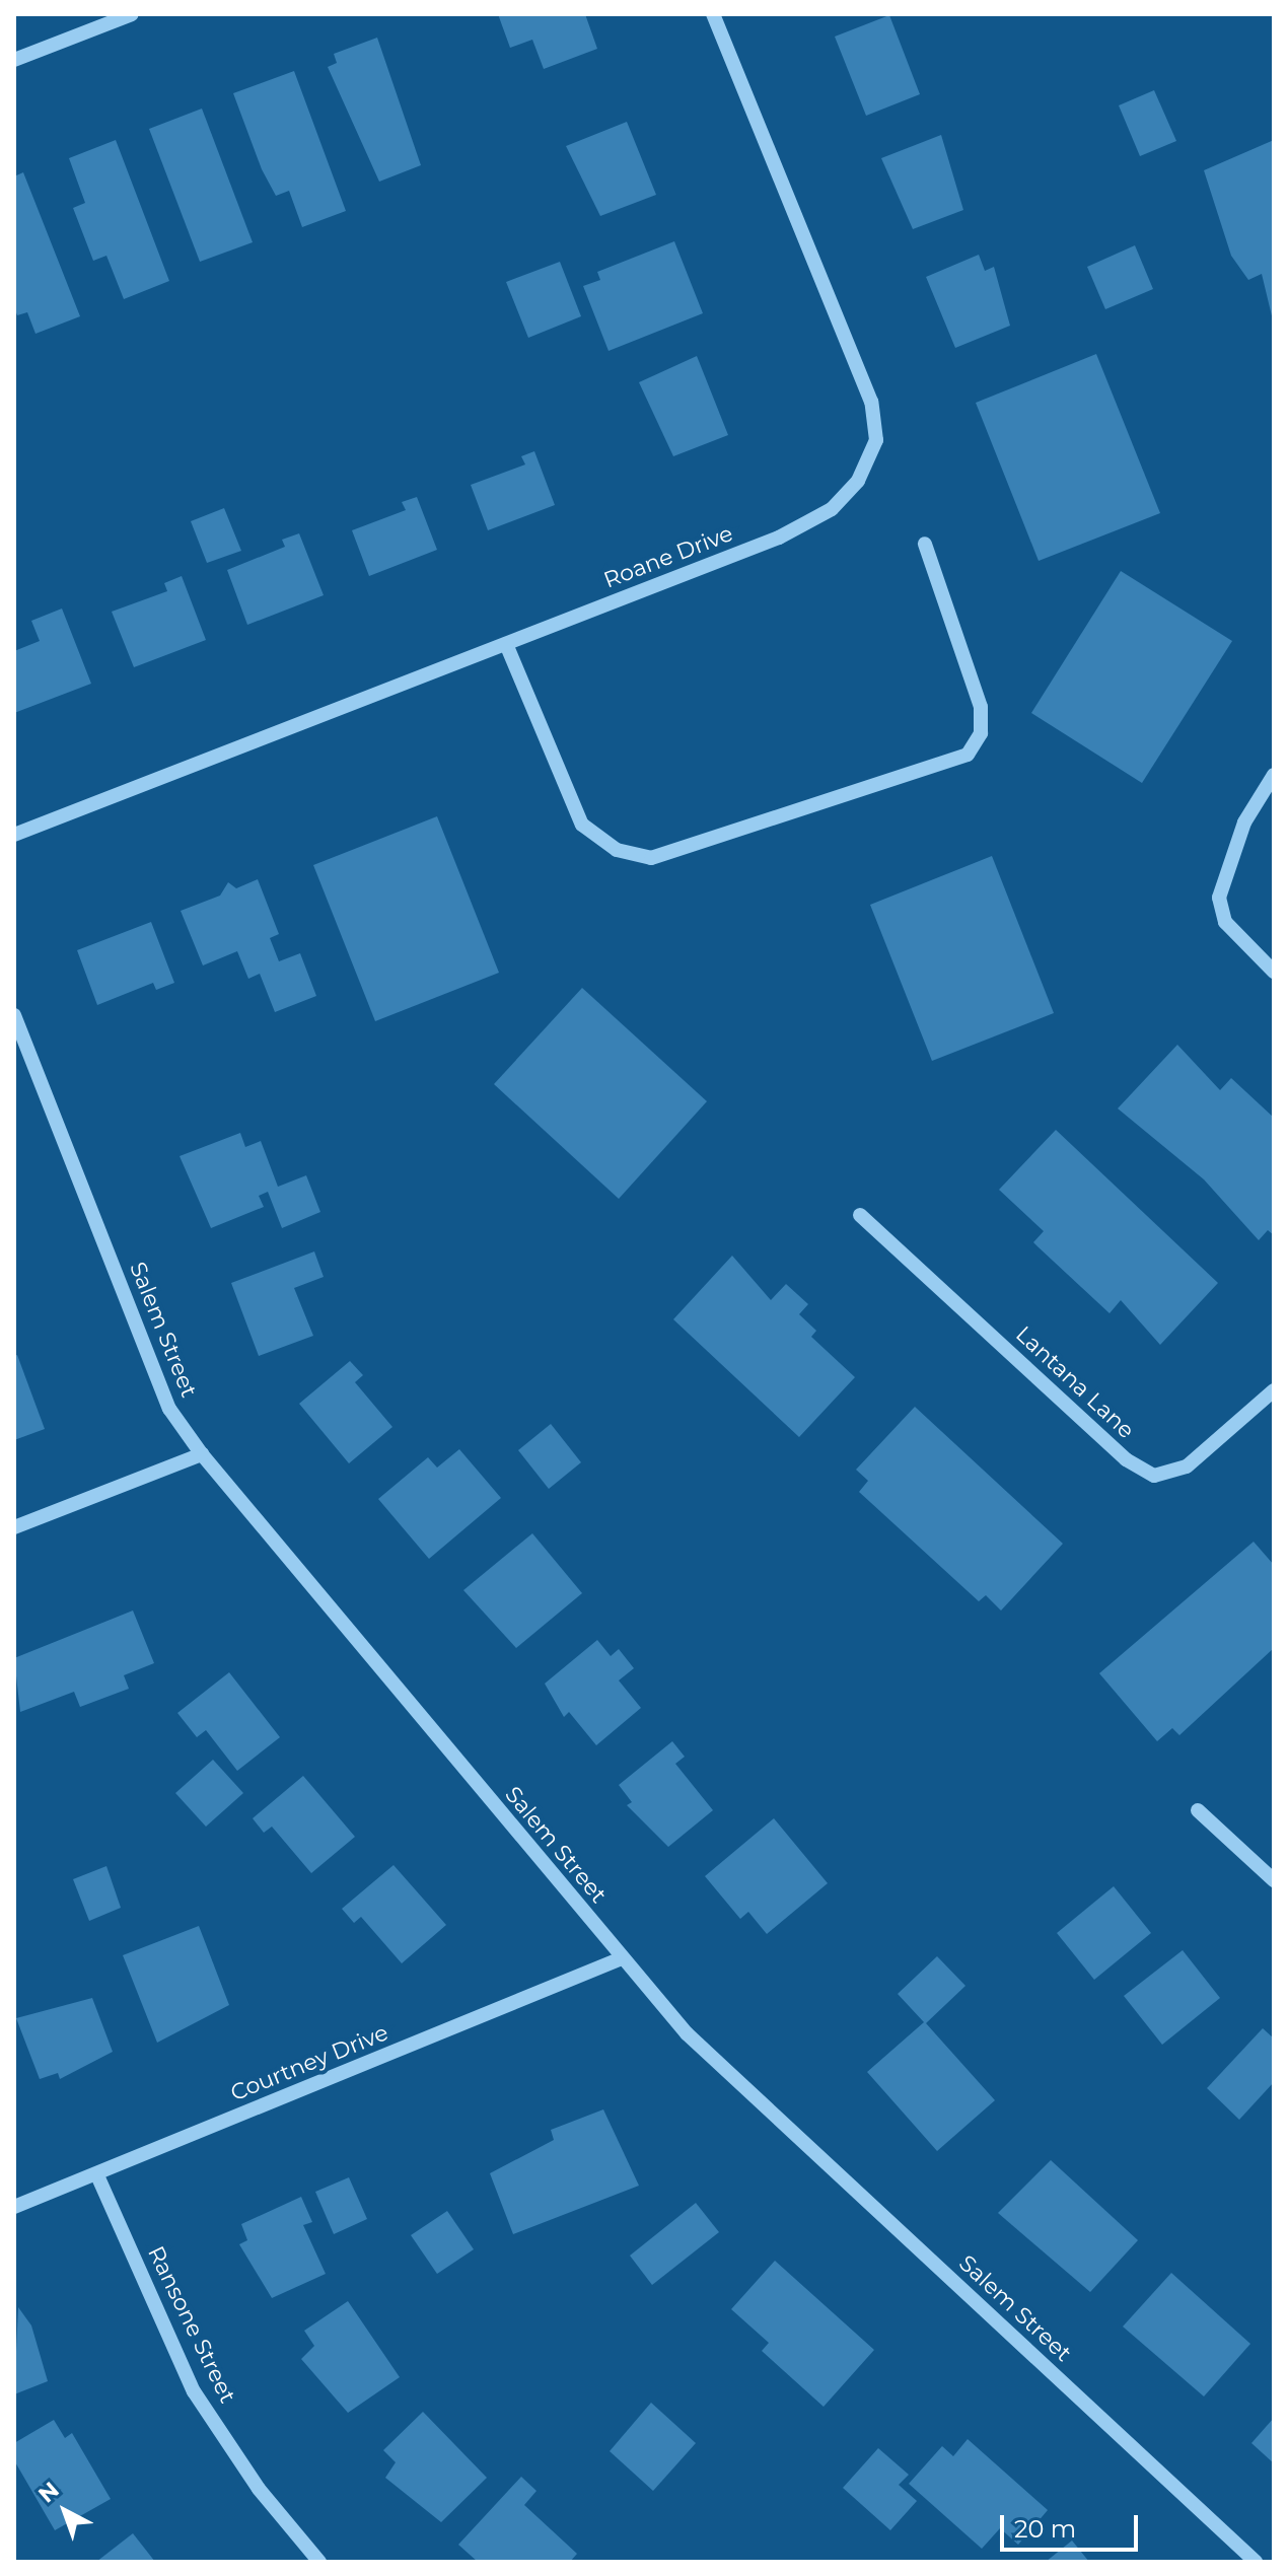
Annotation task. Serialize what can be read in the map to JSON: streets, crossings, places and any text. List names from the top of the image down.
{
  "streets": {
    "street": [
      "Roane Drive",
      "Salem Street",
      "Lantana Lane",
      "Courtney Drive",
      "Ransone Street"
    ]
  },
  "crossings": [
    ["Salem Street", "Courtney Drive"],
    ["Courtney Drive", "Ransone Street"]
  ],
  "scale_bar": "20 m",
  "north": "top left"
}
